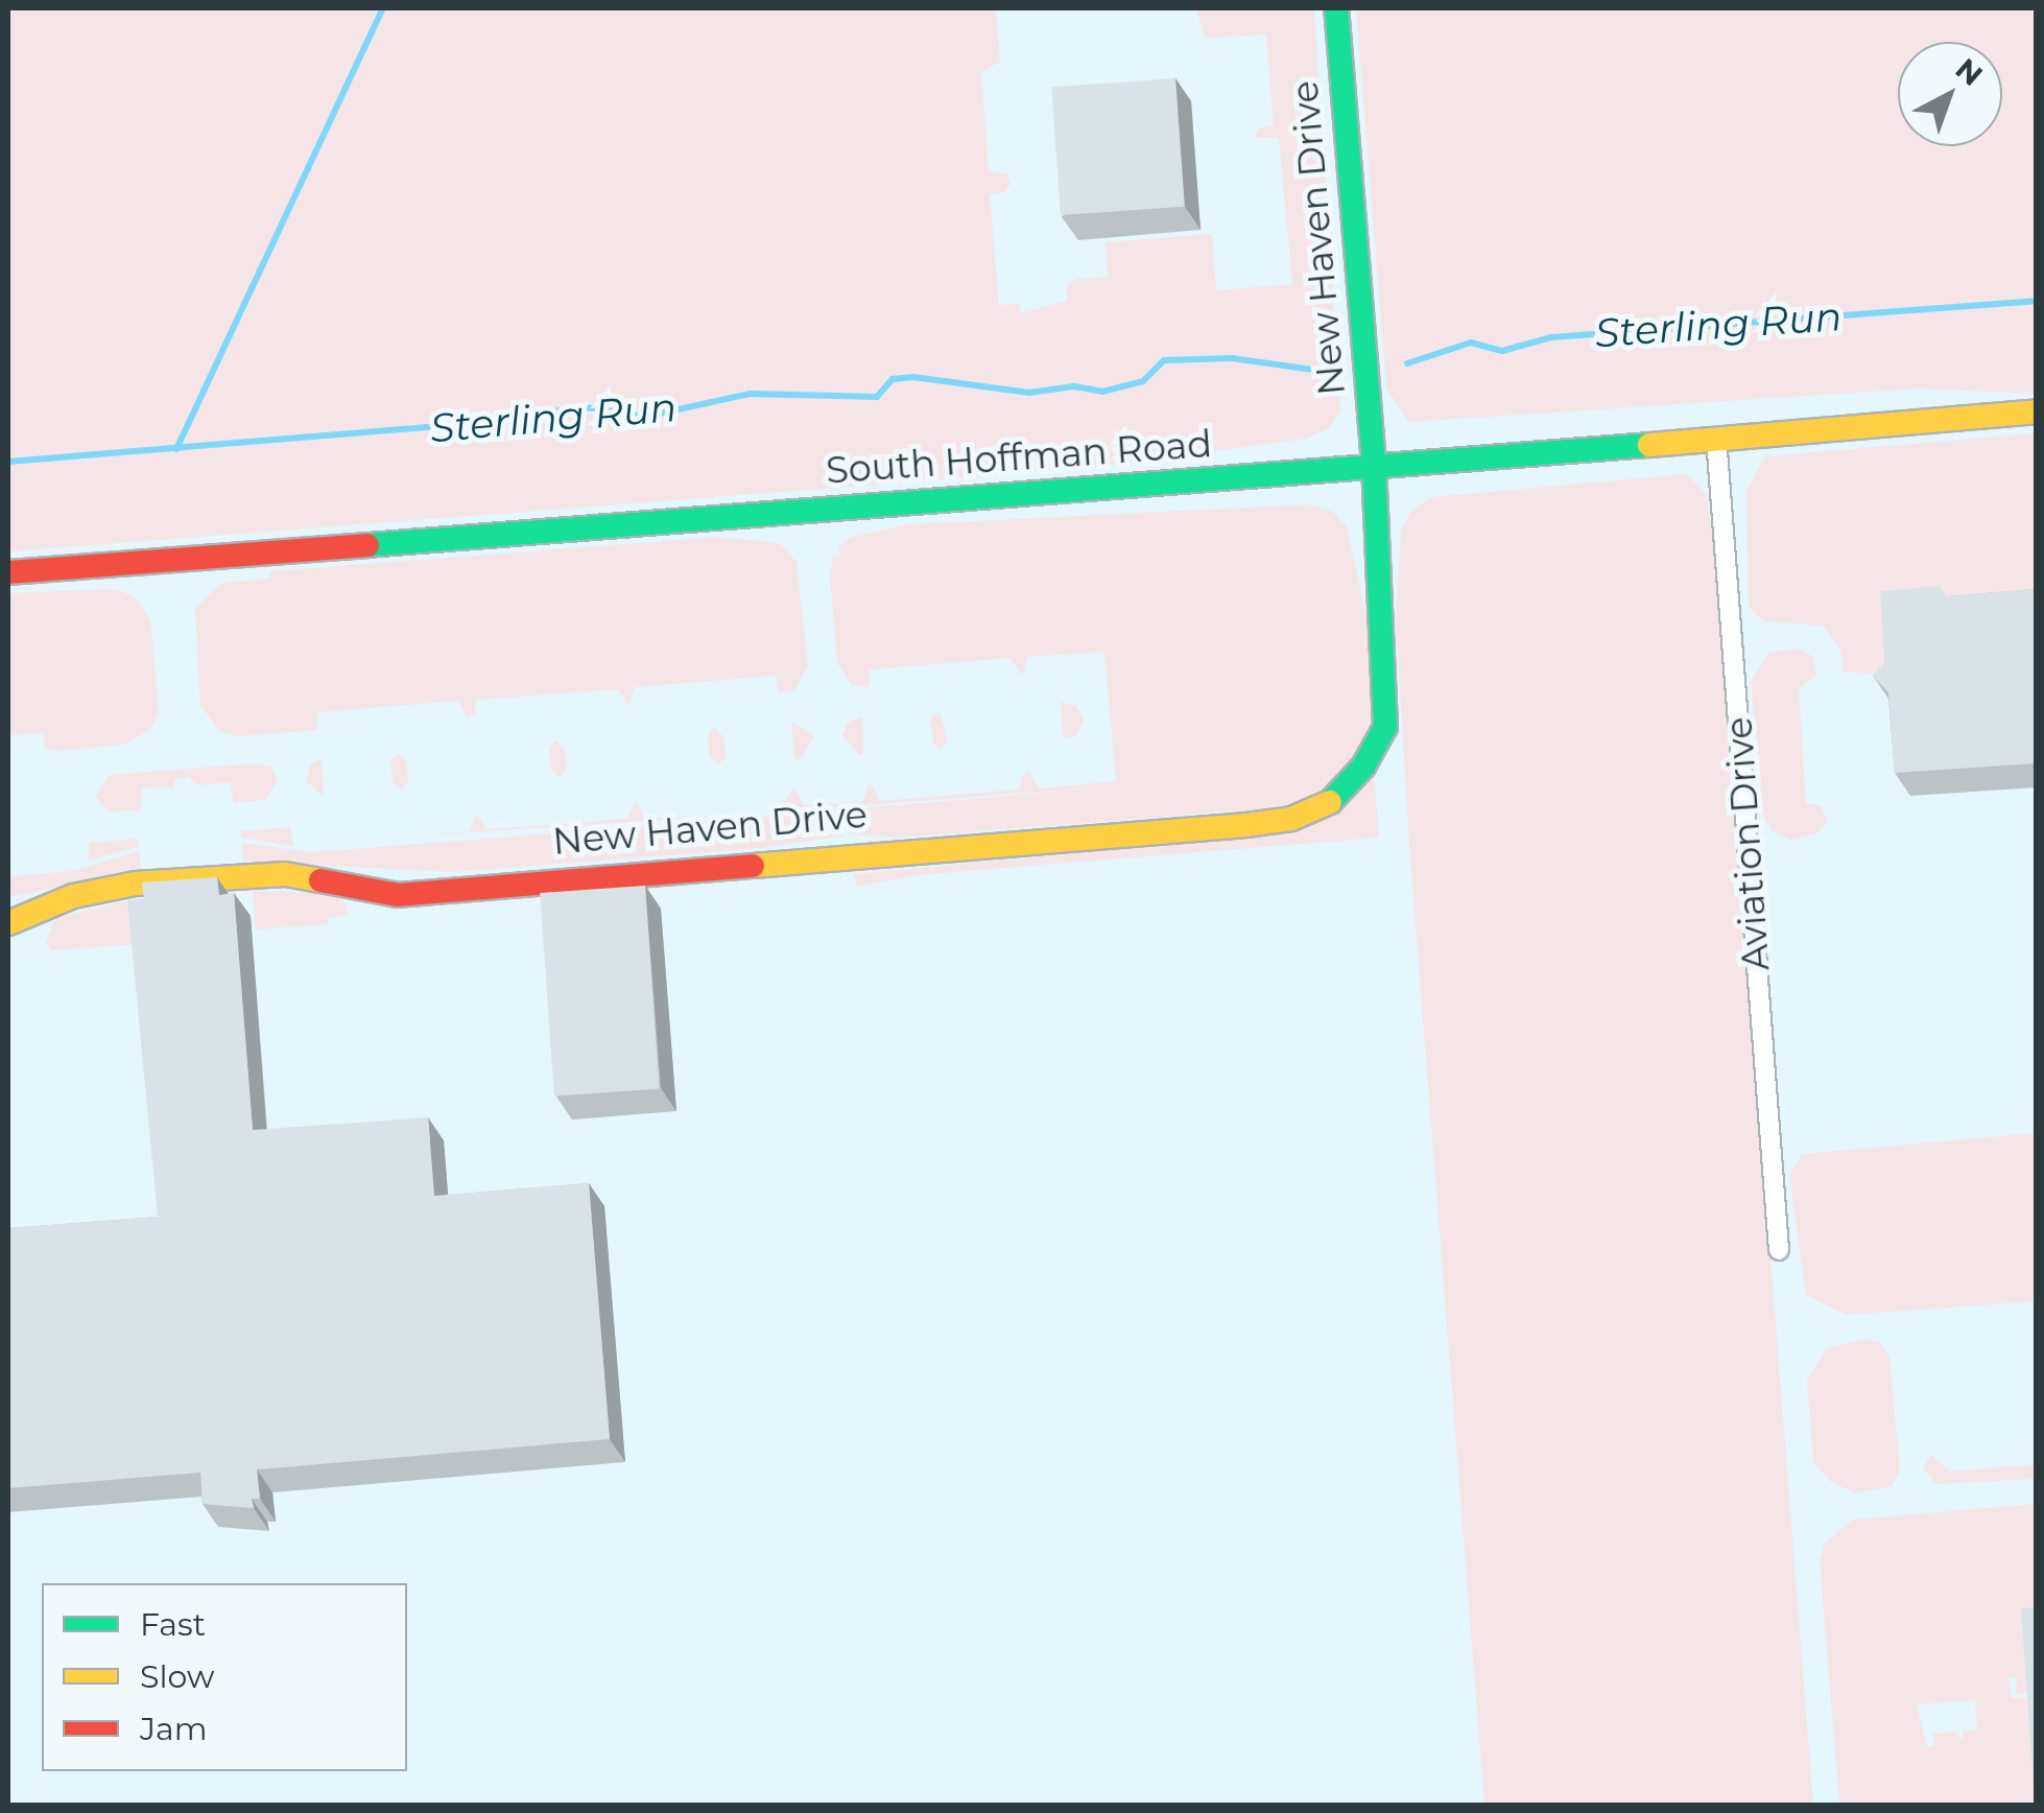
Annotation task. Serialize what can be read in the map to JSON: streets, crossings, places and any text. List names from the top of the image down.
{
  "streets": {
    "street": ["New Haven Drive", "South Hoffman Road", "Aviation Drive"]
  },
  "crossings": [
    ["New Haven Drive", "South Hoffman Road"],
    ["South Hoffman Road", "Aviation Drive"]
  ],
  "water": ["Sterling Run"],
  "legend": ["Fast", "Slow", "Jam"],
  "north": "top right"
}
